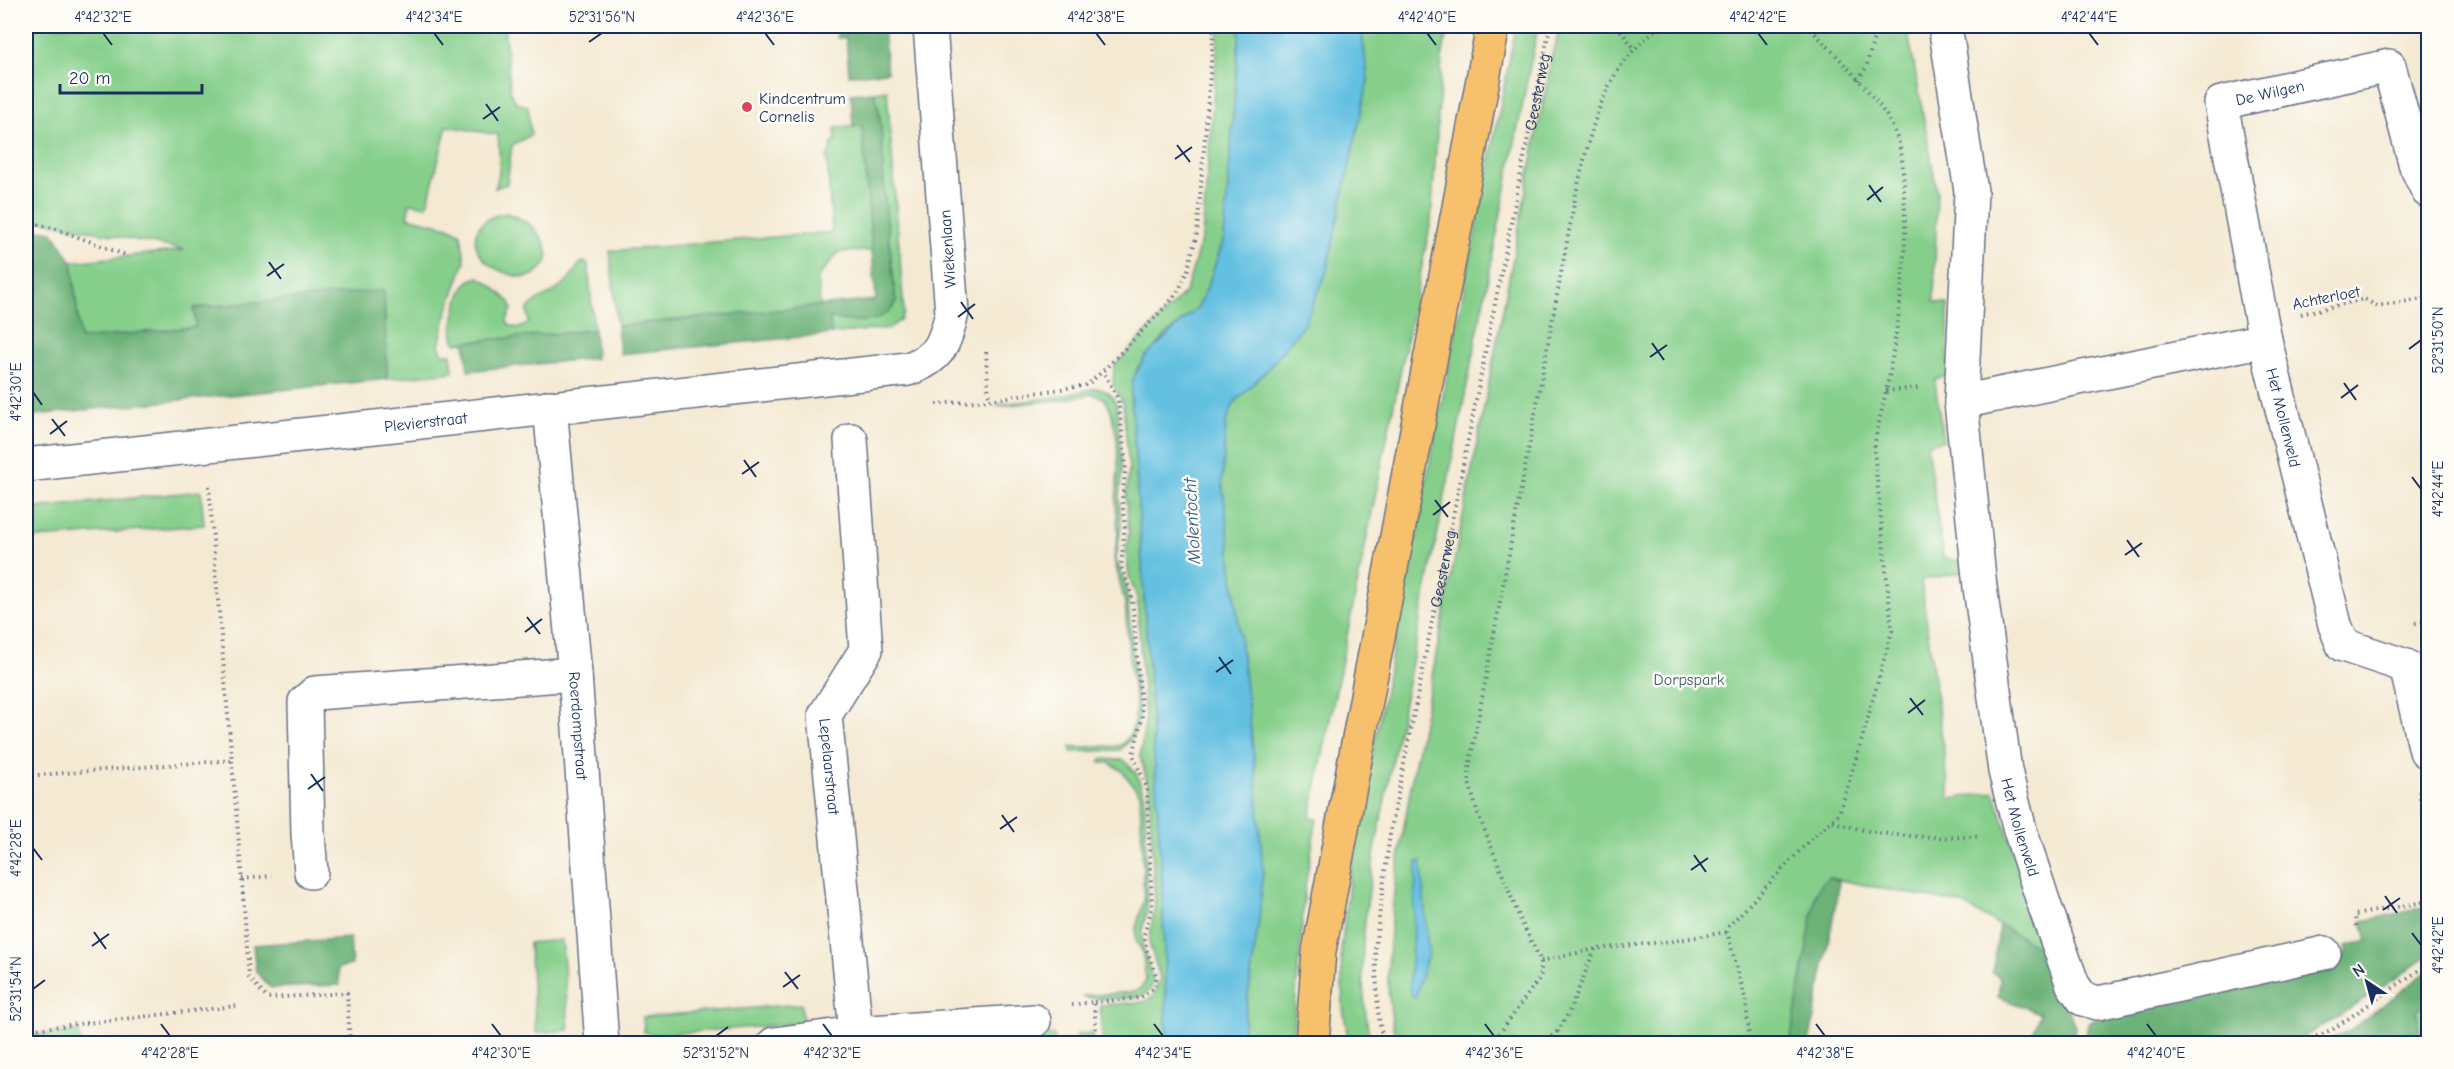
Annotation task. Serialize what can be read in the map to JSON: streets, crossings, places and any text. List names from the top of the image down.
{
  "streets": {
    "street": [
      "De Wilgen",
      "Wiekenlaan",
      "Het Mollenveld",
      "Plevierstraat",
      "Roerdompstraat",
      "Lepelaarstraat"
    ],
    "path": ["Geesterweg", "Achterloet"]
  },
  "crossings": [
    ["De Wilgen", "Achterloet"],
    ["De Wilgen", "Het Mollenveld"],
    ["Wiekenlaan", "Plevierstraat"],
    ["Achterloet", "Het Mollenveld"],
    ["Plevierstraat", "Roerdompstraat"]
  ],
  "water": ["Molentocht"],
  "parks": ["Dorpspark"],
  "places": ["Kindcentrum Cornelis"],
  "scale_bar": "20 m",
  "north": "top left",
  "coordinates": [
    "4°42'32\"E",
    "4°42'34\"E",
    "52°31'56\"N",
    "4°42'36\"E",
    "4°42'38\"E",
    "4°42'40\"E",
    "4°42'42\"E",
    "4°42'44\"E",
    "52°31'50\"N",
    "4°42'30\"E",
    "4°42'28\"E",
    "52°31'54\"N",
    "52°31'52\"N"
  ]
}
